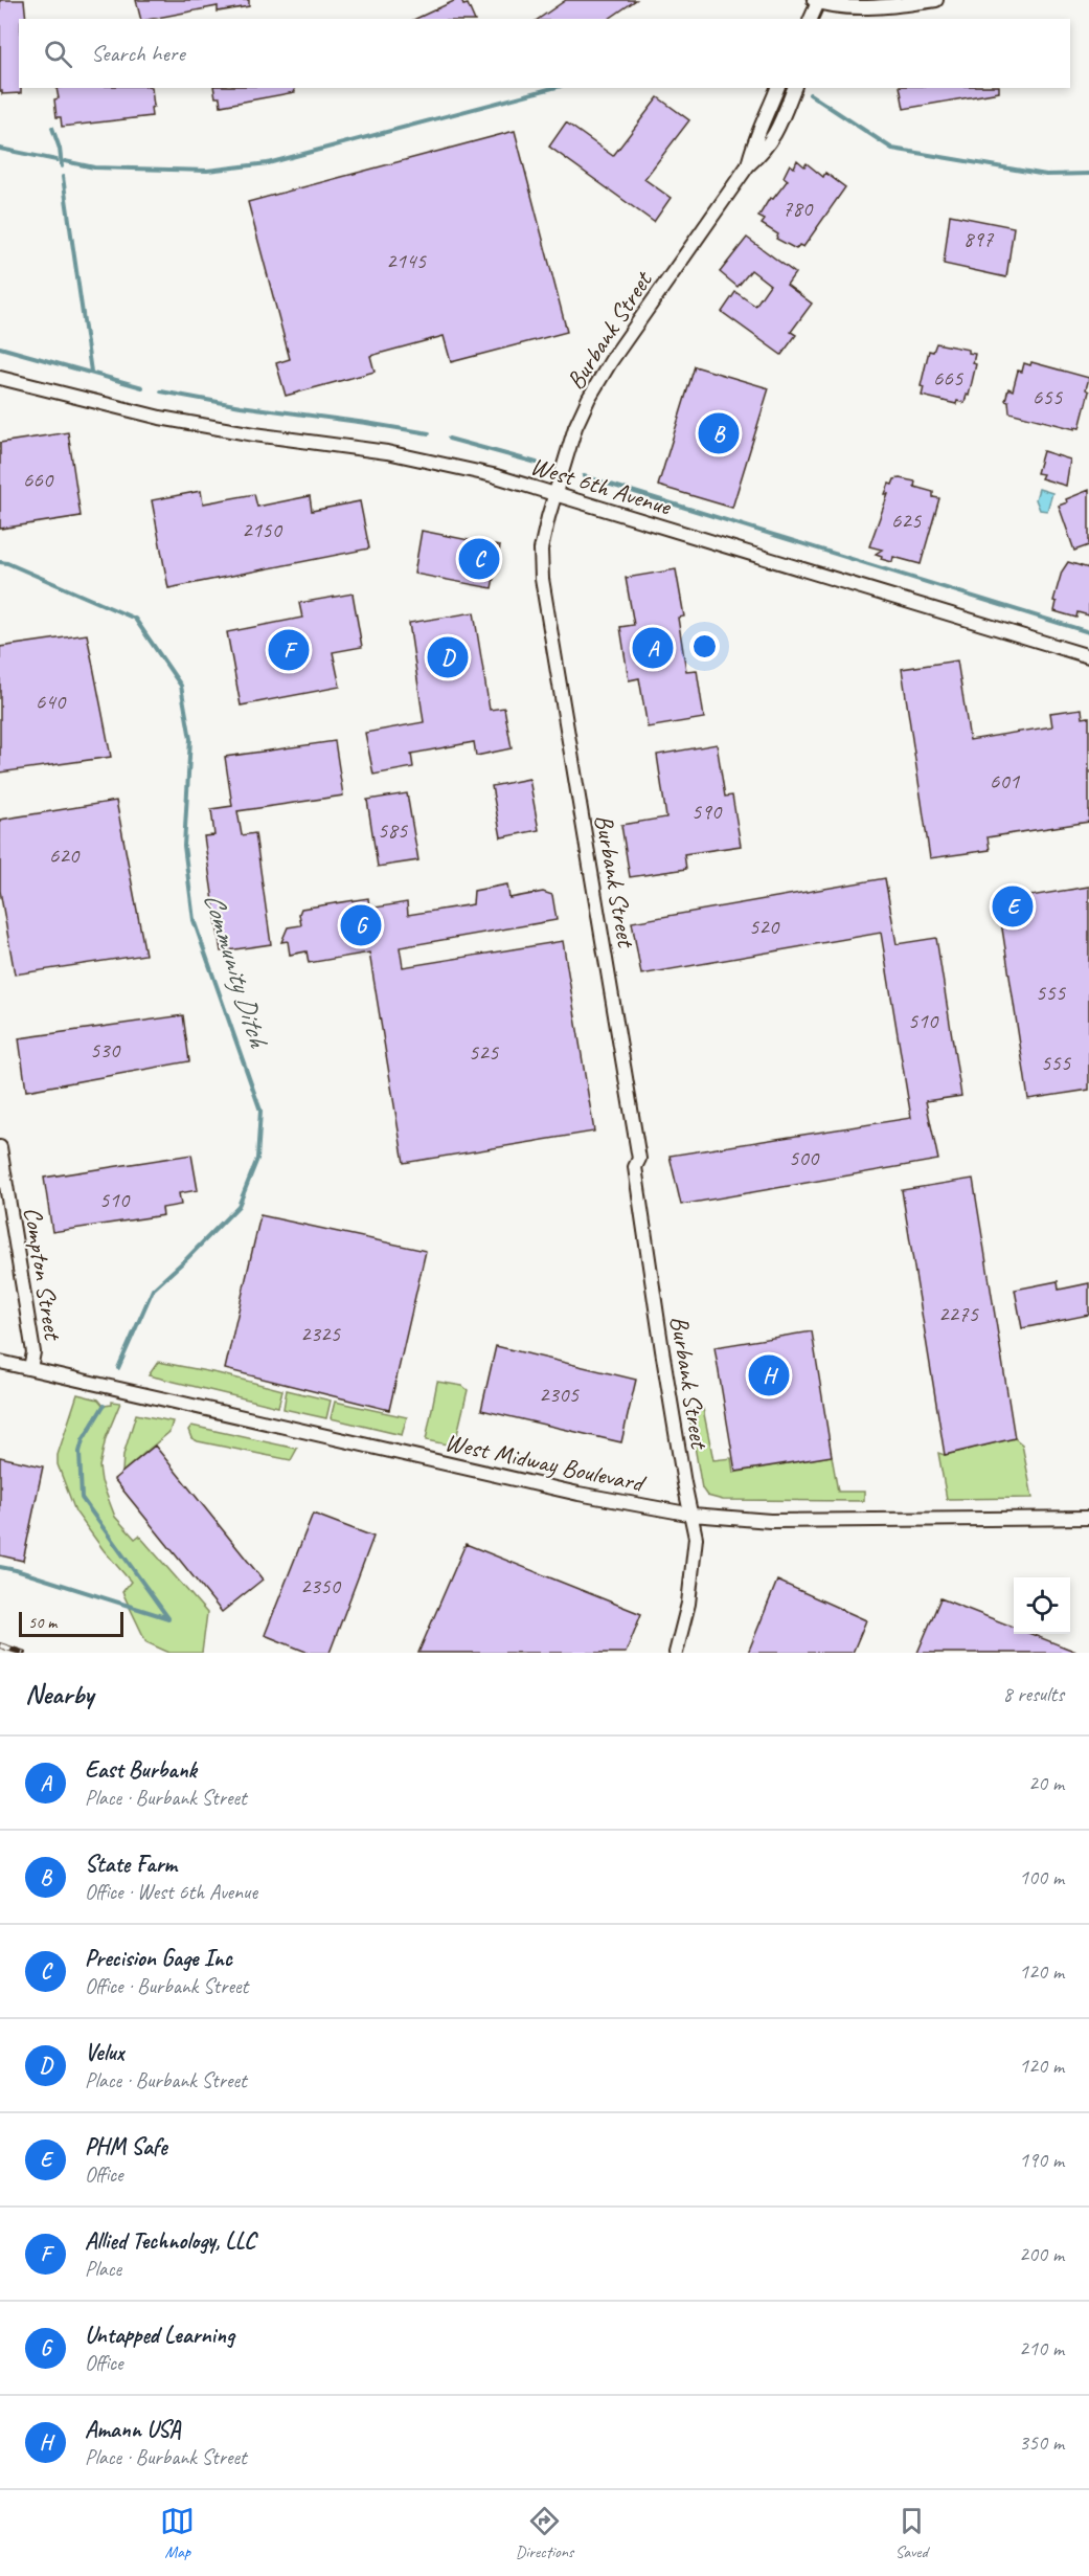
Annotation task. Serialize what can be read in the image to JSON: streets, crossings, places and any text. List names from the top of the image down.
{
  "streets": {
    "street": [
      "Burbank Street",
      "West 6th Avenue",
      "Compton Street",
      "West Midway Boulevard"
    ]
  },
  "crossings": [
    ["Burbank Street", "West 6th Avenue"],
    ["Burbank Street", "West Midway Boulevard"],
    ["Compton Street", "West Midway Boulevard"]
  ],
  "water": ["Community Ditch"],
  "house_numbers": [
    "780",
    "897",
    "2145",
    "665",
    "655",
    "660",
    "625",
    "2150",
    "640",
    "601",
    "590",
    "585",
    "620",
    "520",
    "555",
    "510",
    "530",
    "525",
    "555",
    "500",
    "510",
    "2275",
    "2325",
    "2305",
    "2350"
  ],
  "scale_bar": "50 m",
  "page": {
    "search": "Search here",
    "pins": [
      "B",
      "C",
      "A",
      "F",
      "D",
      "E",
      "G",
      "H"
    ],
    "scale": "50 m",
    "heading": ["Nearby", "8 results"],
    "list": [
      {
        "mark": "A",
        "name": "East Burbank",
        "note": "Place · Burbank Street",
        "value": "20 m"
      },
      {
        "mark": "B",
        "name": "State Farm",
        "note": "Office · West 6th Avenue",
        "value": "100 m"
      },
      {
        "mark": "C",
        "name": "Precision Gage Inc",
        "note": "Office · Burbank Street",
        "value": "120 m"
      },
      {
        "mark": "D",
        "name": "Velux",
        "note": "Place · Burbank Street",
        "value": "120 m"
      },
      {
        "mark": "E",
        "name": "PHM Safe",
        "note": "Office",
        "value": "190 m"
      },
      {
        "mark": "F",
        "name": "Allied Technology, LLC",
        "note": "Place",
        "value": "200 m"
      },
      {
        "mark": "G",
        "name": "Untapped Learning",
        "note": "Office",
        "value": "210 m"
      },
      {
        "mark": "H",
        "name": "Amann USA",
        "note": "Place · Burbank Street",
        "value": "350 m"
      }
    ],
    "nav": ["Map", "Directions", "Saved"]
  }
}
